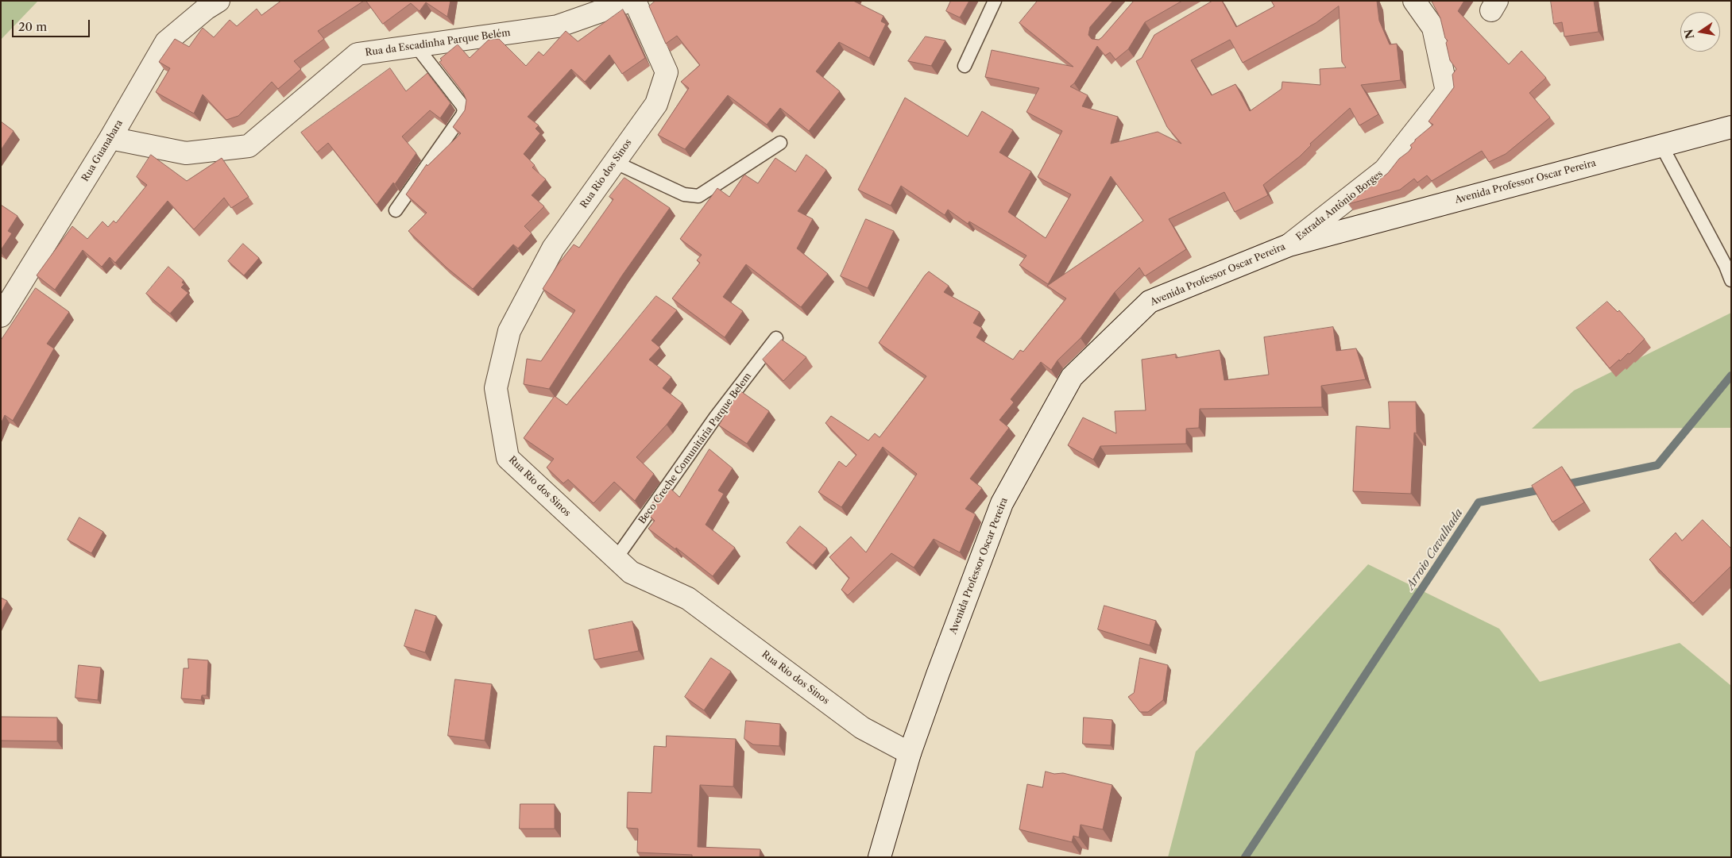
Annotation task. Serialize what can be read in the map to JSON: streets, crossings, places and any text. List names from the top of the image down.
{
  "streets": {
    "street": [
      "Rua da Escadinha Parque Belém",
      "Rua Guanabara",
      "Rua Rio dos Sinos",
      "Avenida Professor Oscar Pereira",
      "Estrada Antônio Borges"
    ],
    "lane": ["Beco Creche Comunitária Parque Belem"]
  },
  "crossings": [
    ["Rua da Escadinha Parque Belém", "Rua Guanabara"],
    ["Rua Rio dos Sinos", "Avenida Professor Oscar Pereira"],
    ["Rua Rio dos Sinos", "Beco Creche Comunitária Parque Belem"],
    ["Avenida Professor Oscar Pereira", "Estrada Antônio Borges"]
  ],
  "water": ["Arroio Cavalhada"],
  "scale_bar": "20 m",
  "north": "left"
}
